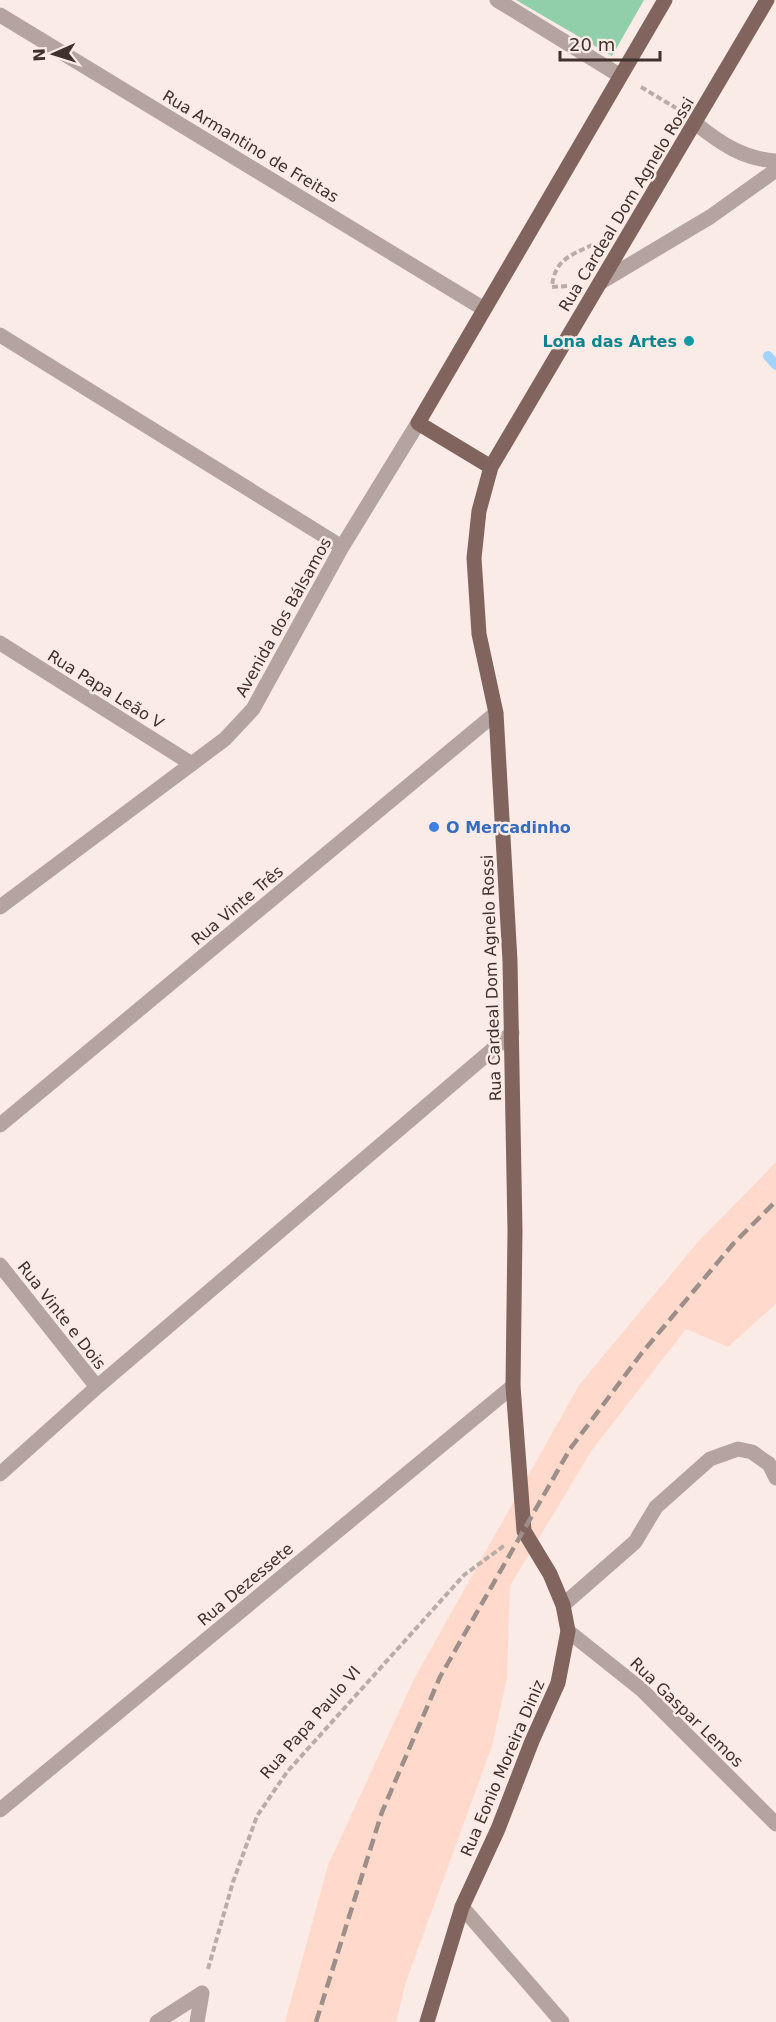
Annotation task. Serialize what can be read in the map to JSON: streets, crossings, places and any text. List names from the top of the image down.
{
  "streets": {
    "main road": ["Rua Cardeal Dom Agnelo Rossi", "Rua Eonio Moreira Diniz"],
    "street": [
      "Rua Armantino de Freitas",
      "Avenida dos Bálsamos",
      "Rua Papa Leão V",
      "Rua Vinte Três",
      "Rua Vinte e Dois",
      "Rua Dezessete",
      "Rua Gaspar Lemos"
    ],
    "path": ["Rua Papa Paulo VI"]
  },
  "crossings": [
    ["Rua Cardeal Dom Agnelo Rossi", "Rua Vinte Três"],
    ["Rua Cardeal Dom Agnelo Rossi", "Rua Dezessete"],
    ["Rua Cardeal Dom Agnelo Rossi", "Rua Papa Paulo VI"],
    ["Rua Cardeal Dom Agnelo Rossi", "Rua Eonio Moreira Diniz"],
    ["Avenida dos Bálsamos", "Rua Papa Leão V"],
    ["Rua Gaspar Lemos", "Rua Eonio Moreira Diniz"],
    ["Rua Papa Paulo VI", "Rua Eonio Moreira Diniz"]
  ],
  "places": ["Lona das Artes", "O Mercadinho"],
  "scale_bar": "20 m",
  "north": "left"
}
